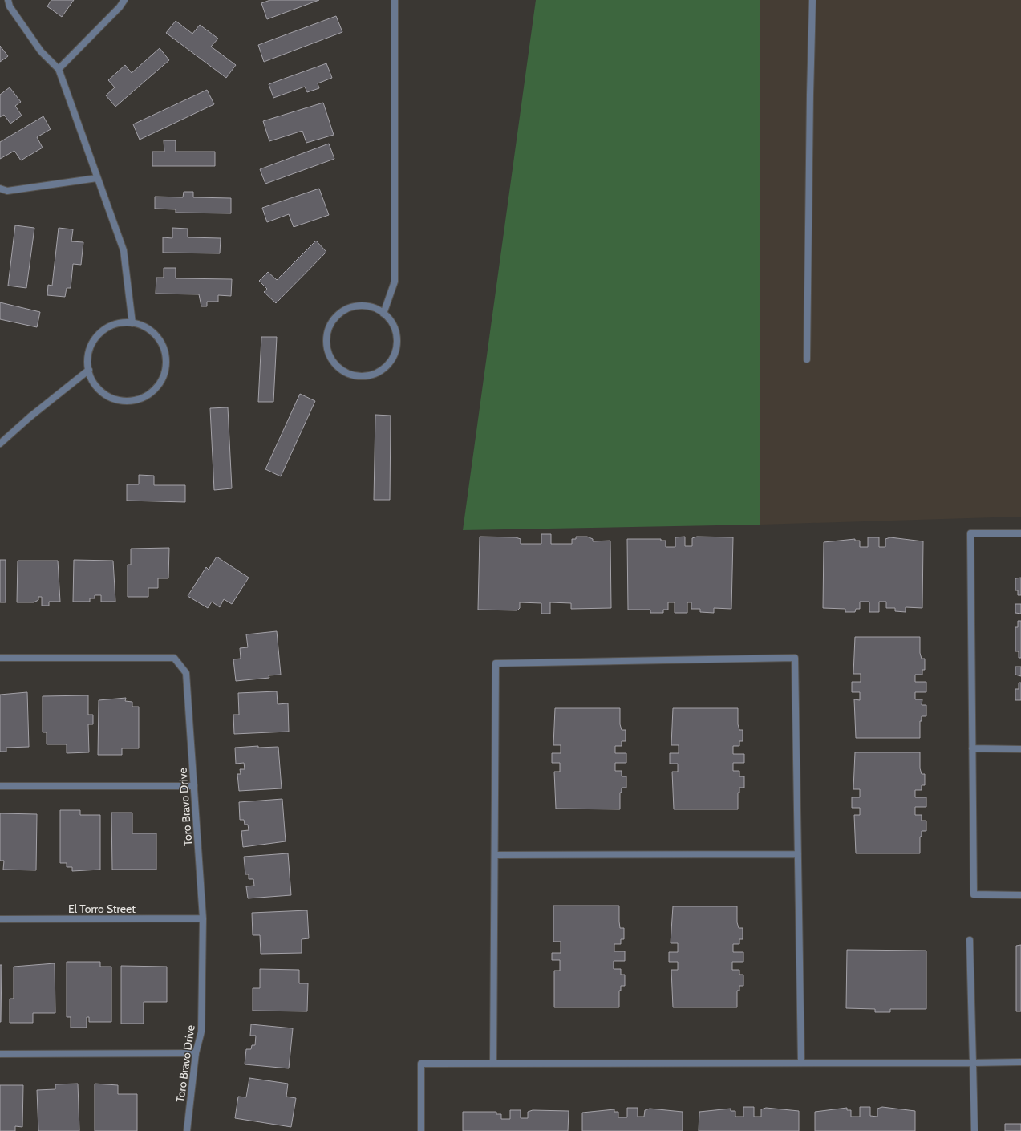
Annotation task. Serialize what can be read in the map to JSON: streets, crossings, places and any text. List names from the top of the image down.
{
  "streets": {
    "street": ["Toro Bravo Drive", "El Torro Street"]
  },
  "crossings": [
    ["Toro Bravo Drive", "El Torro Street"]
  ]
}
